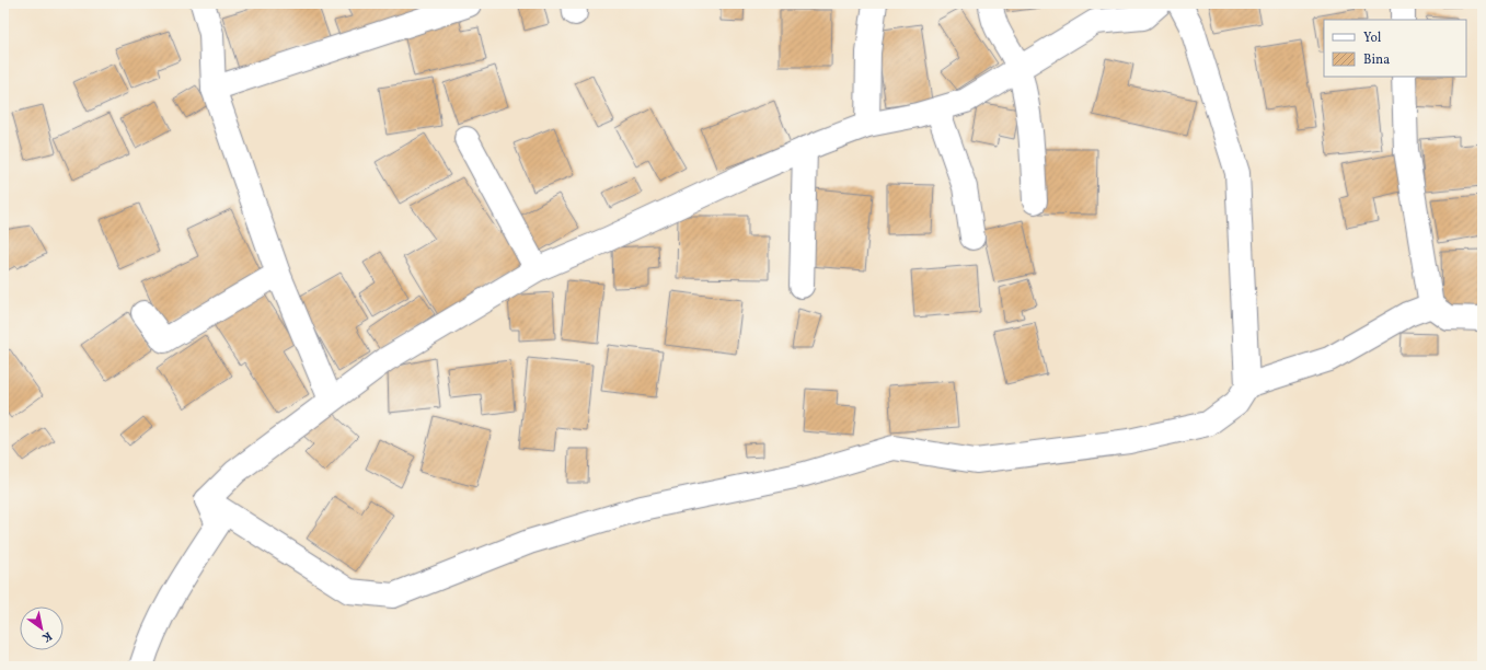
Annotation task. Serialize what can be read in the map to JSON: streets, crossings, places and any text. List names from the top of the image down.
{
  "legend": ["Yol", "Bina"],
  "north": "bottom right"
}
